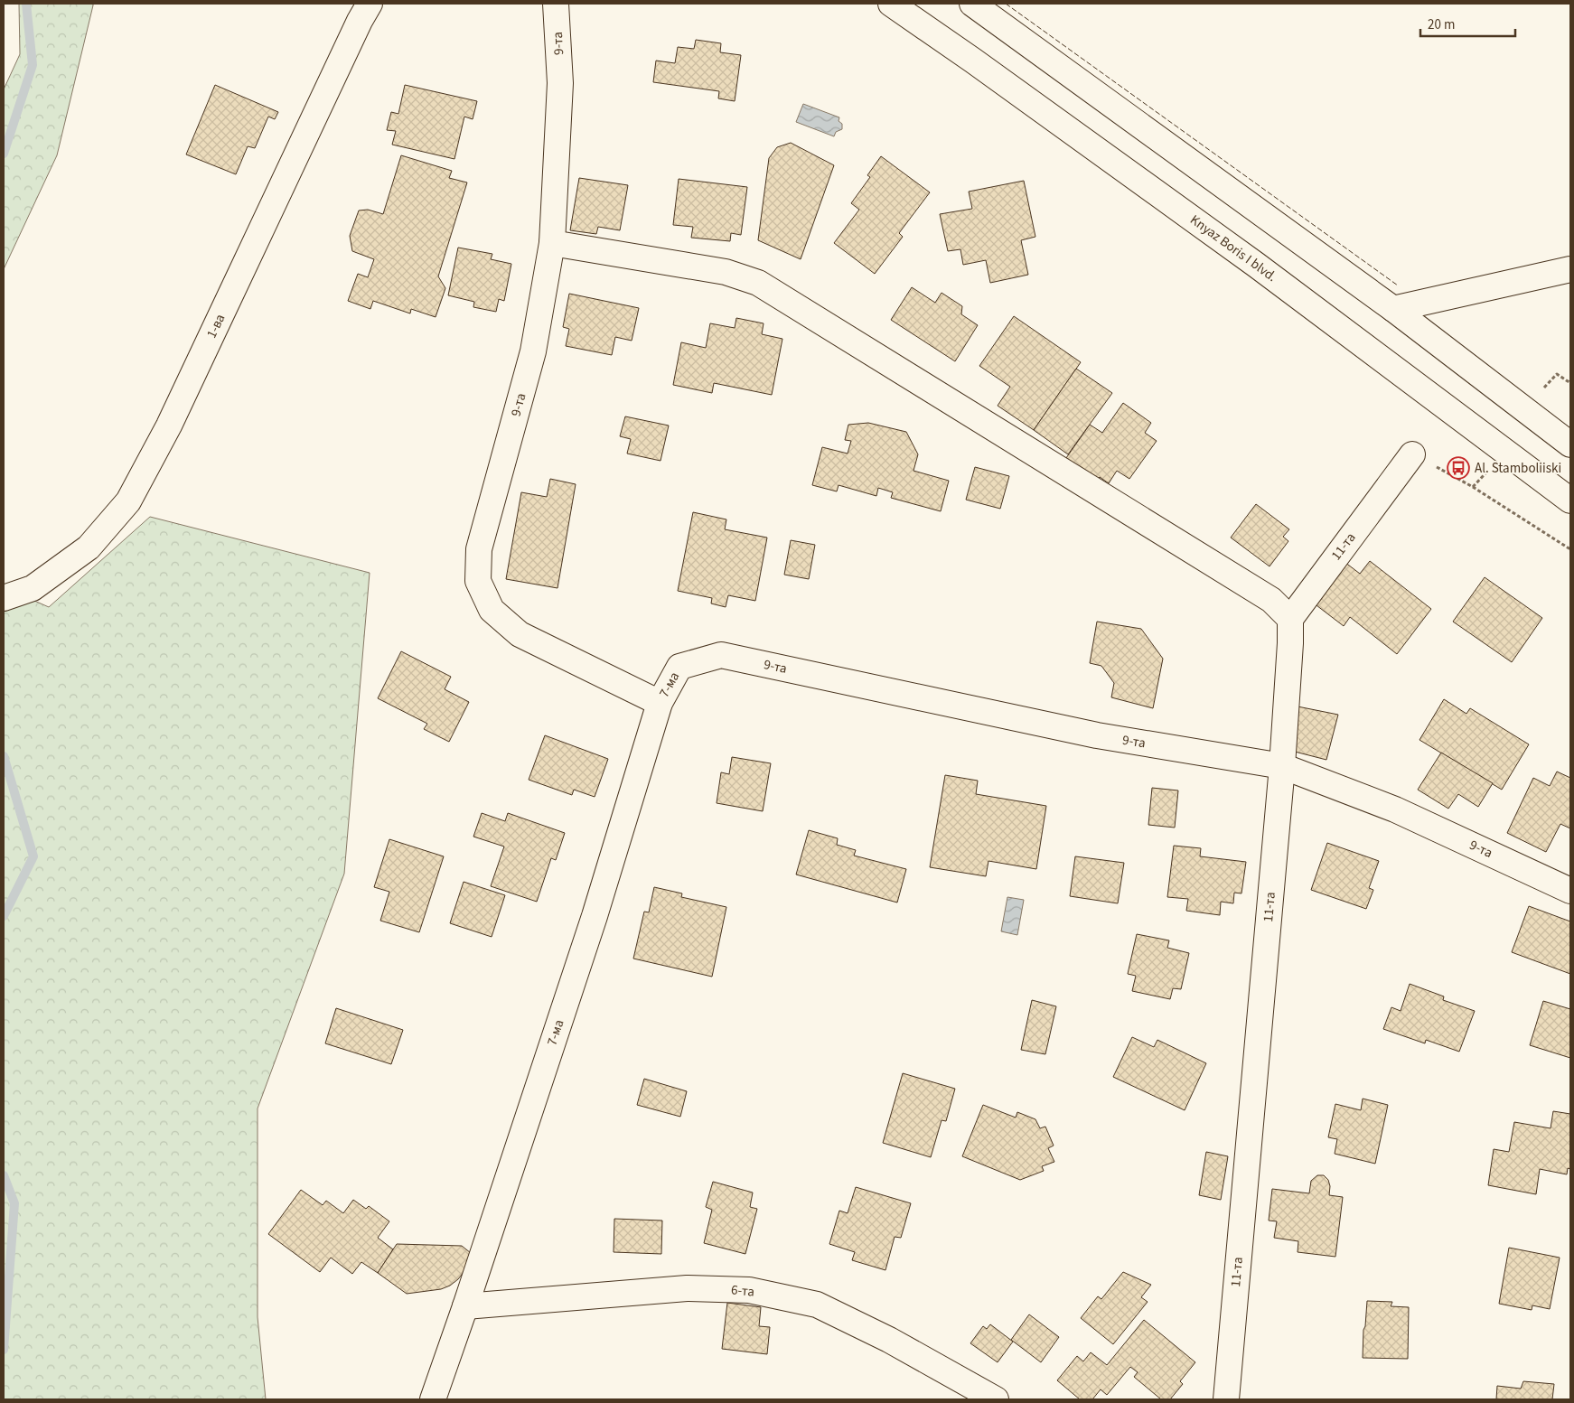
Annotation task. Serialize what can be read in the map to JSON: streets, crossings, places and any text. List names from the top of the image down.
{
  "streets": {
    "main road": [
      "9-та",
      "Knyaz Boris I blvd.",
      "1-ва",
      "11-та",
      "7-ма",
      "6-та"
    ]
  },
  "crossings": [
    ["9-та", "11-та"],
    ["9-та", "7-ма"],
    ["7-ма", "6-та"]
  ],
  "places": {
    "bus stop": ["Al. Stamboliiski"]
  },
  "scale_bar": "20 m"
}
